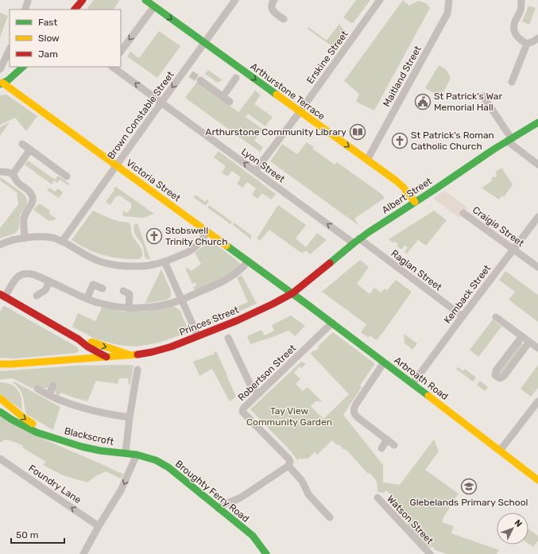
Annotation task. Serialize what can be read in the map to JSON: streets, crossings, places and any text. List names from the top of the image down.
{
  "streets": {
    "main road": [
      "Arthurstone Terrace",
      "Victoria Street",
      "Albert Street",
      "Princes Street",
      "Arbroath Road",
      "Blackscroft",
      "Broughty Ferry Road"
    ],
    "street": [
      "Erskine Street",
      "Maitland Street",
      "Brown Constable Street",
      "Lyon Street",
      "Craigie Street",
      "Raglan Street",
      "Kemback Street",
      "Robertson Street",
      "Foundry Lane",
      "Watson Street"
    ]
  },
  "crossings": [
    ["Erskine Street", "Arthurstone Terrace"],
    ["Erskine Street", "Lyon Street"],
    ["Maitland Street", "Arthurstone Terrace"],
    ["Arthurstone Terrace", "Brown Constable Street"],
    ["Arthurstone Terrace", "Albert Street"],
    ["Brown Constable Street", "Lyon Street"],
    ["Brown Constable Street", "Victoria Street"],
    ["Lyon Street", "Albert Street"],
    ["Lyon Street", "Raglan Street"],
    ["Victoria Street", "Albert Street"],
    ["Victoria Street", "Princes Street"],
    ["Victoria Street", "Arbroath Road"],
    ["Albert Street", "Raglan Street"],
    ["Albert Street", "Princes Street"],
    ["Albert Street", "Arbroath Road"],
    ["Craigie Street", "Kemback Street"],
    ["Raglan Street", "Kemback Street"],
    ["Kemback Street", "Arbroath Road"],
    ["Princes Street", "Arbroath Road"],
    ["Robertson Street", "Arbroath Road"],
    ["Blackscroft", "Broughty Ferry Road"]
  ],
  "one_way": ["Arthurstone Terrace", "Lyon Street", "Foundry Lane"],
  "parks": ["Tay View Community Garden"],
  "places": {
    "public building": ["St Patrick's War Memorial Hall"],
    "library": ["Arthurstone Community Library"],
    "church": ["St Patrick's Roman Catholic Church", "Stobswell Trinity Church"],
    "school or university": ["Glebelands Primary School"]
  },
  "legend": ["Fast", "Slow", "Jam"],
  "scale_bar": "50 m",
  "north": "top right"
}
